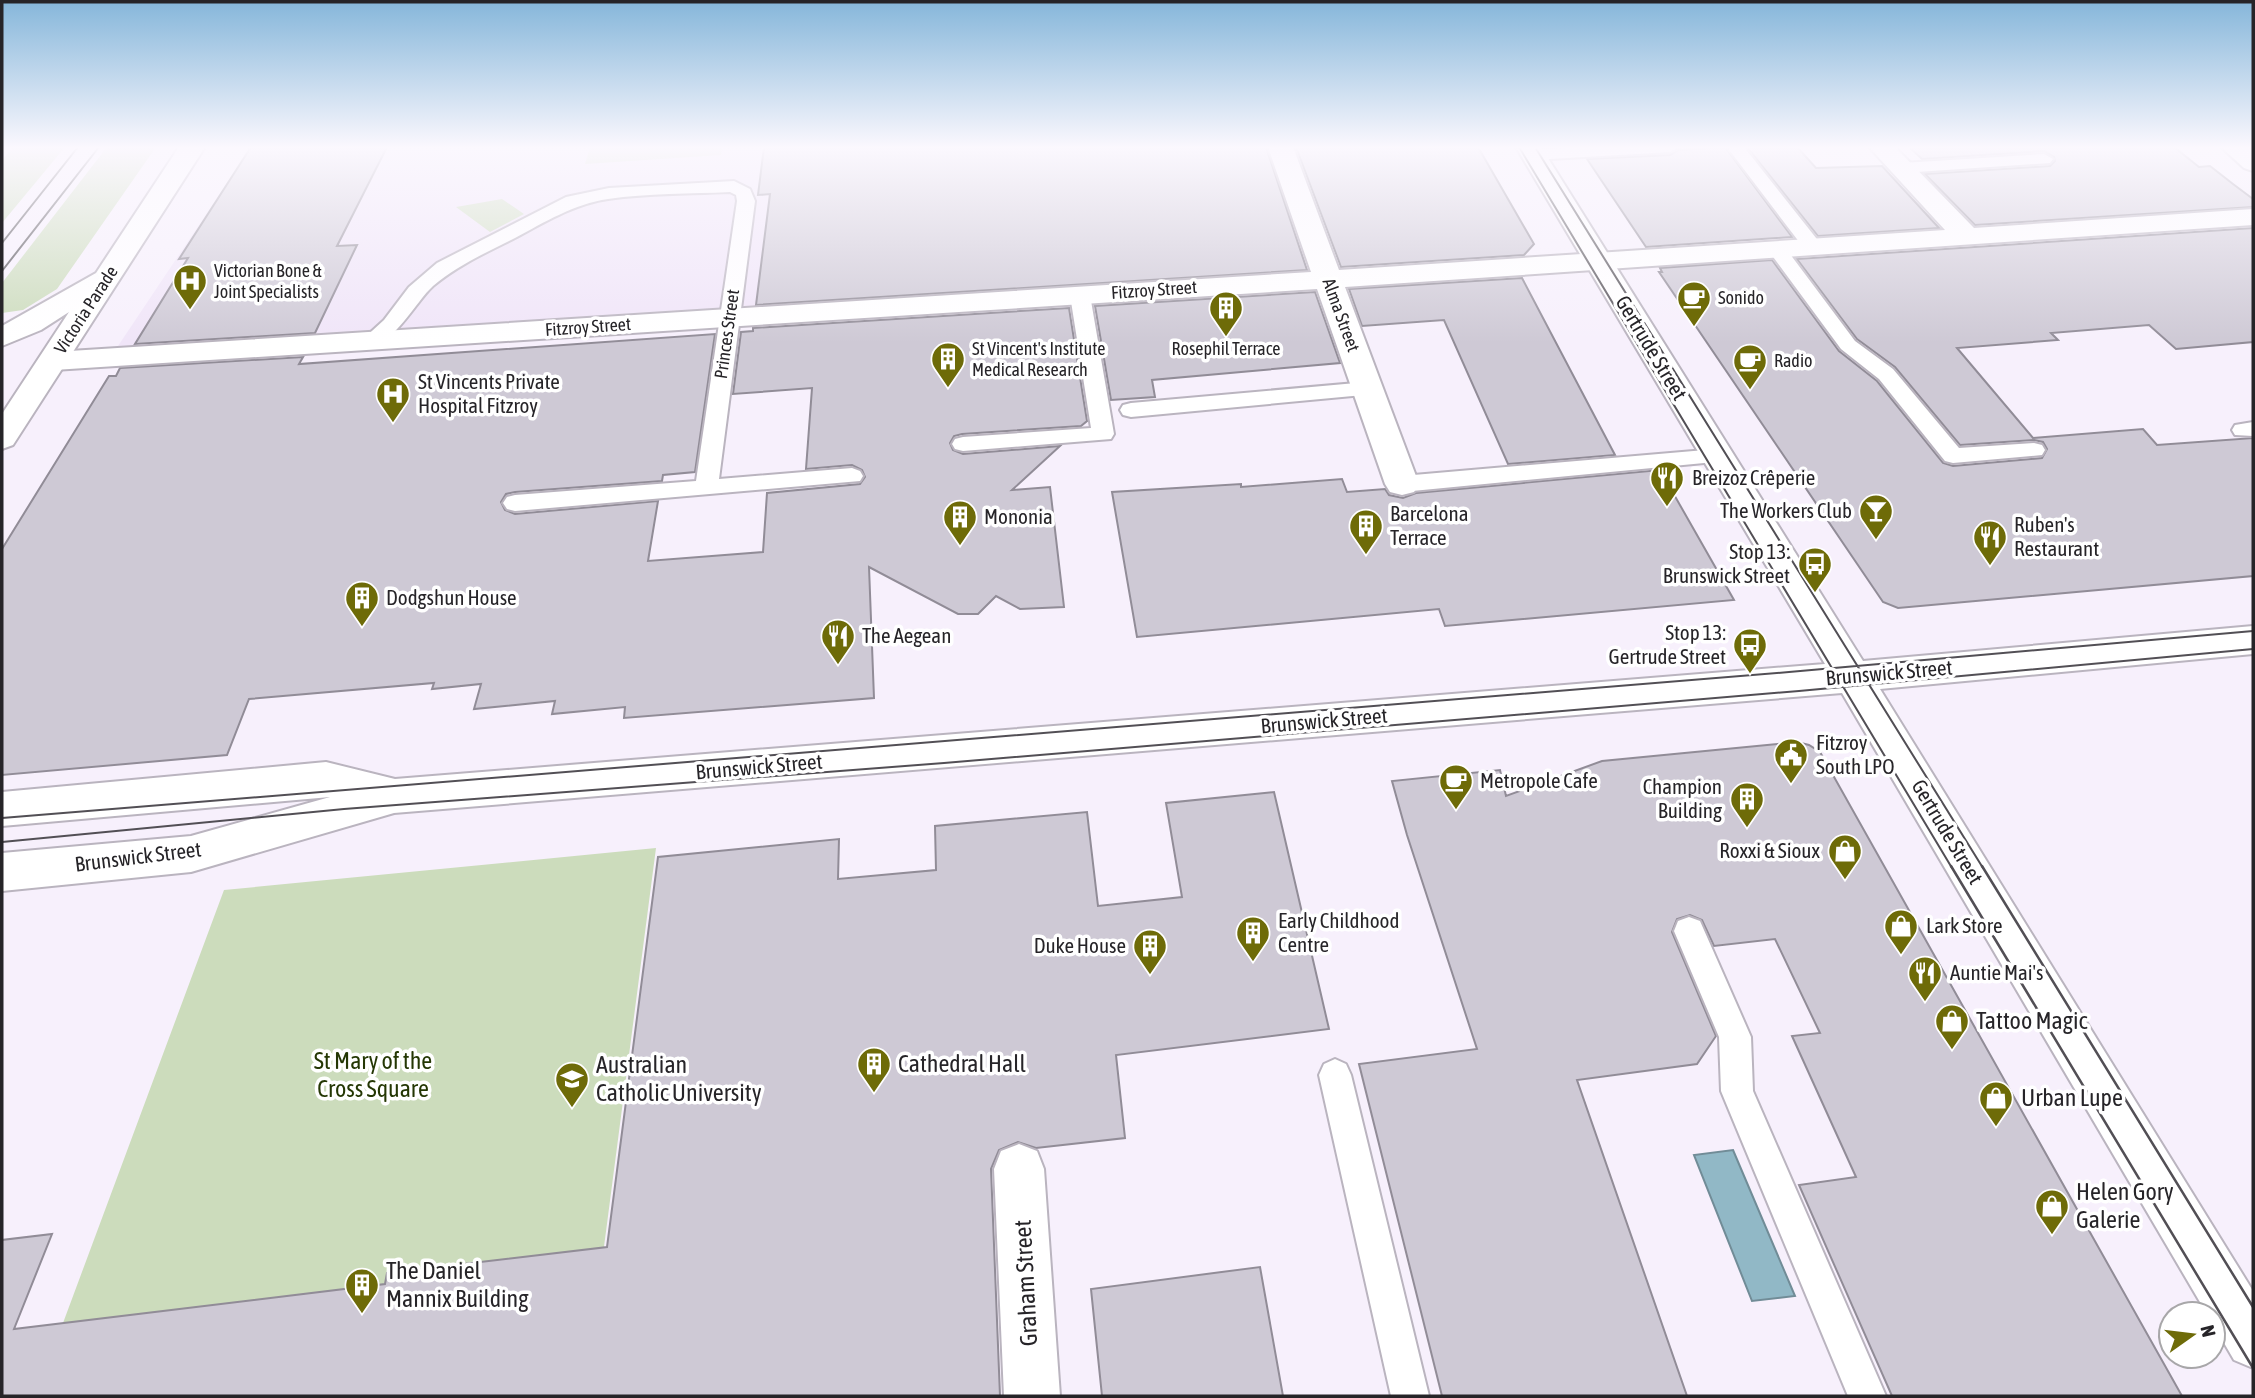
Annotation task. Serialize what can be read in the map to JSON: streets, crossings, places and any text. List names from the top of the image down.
{
  "streets": {
    "street": [
      "Fitzroy Street",
      "Victoria Parade",
      "Alma Street",
      "Gertrude Street",
      "Brunswick Street",
      "Graham Street"
    ],
    "lane": ["Princes Street"]
  },
  "crossings": [
    ["Fitzroy Street", "Victoria Parade"],
    ["Fitzroy Street", "Alma Street"],
    ["Fitzroy Street", "Princes Street"],
    ["Fitzroy Street", "Gertrude Street"],
    ["Gertrude Street", "Brunswick Street"]
  ],
  "parks": ["St Mary of the Cross Square"],
  "places": {
    "hospital": ["Victorian Bone & Joint Specialists", "St Vincents Private Hospital Fitzroy"],
    "cafe": ["Sonido", "Radio", "Metropole Cafe"],
    "building": [
      "Rosephil Terrace",
      "St Vincent's Institute Medical Research",
      "Mononia",
      "Barcelona Terrace",
      "Dodgshun House",
      "Champion Building",
      "Early Childhood Centre",
      "Duke House",
      "Cathedral Hall",
      "The Daniel Mannix Building"
    ],
    "restaurant": [
      "Breizoz Crêperie",
      "Ruben's Restaurant",
      "The Aegean",
      "Auntie Mai's"
    ],
    "bar": ["The Workers Club"],
    "bus stop": ["Stop 13: Brunswick Street", "Stop 13: Gertrude Street"],
    "public building": ["Fitzroy South LPO"],
    "shop": [
      "Roxxi & Sioux",
      "Lark Store",
      "Tattoo Magic",
      "Urban Lupe",
      "Helen Gory Galerie"
    ],
    "school or university": ["Australian Catholic University"]
  },
  "north": "right"
}
